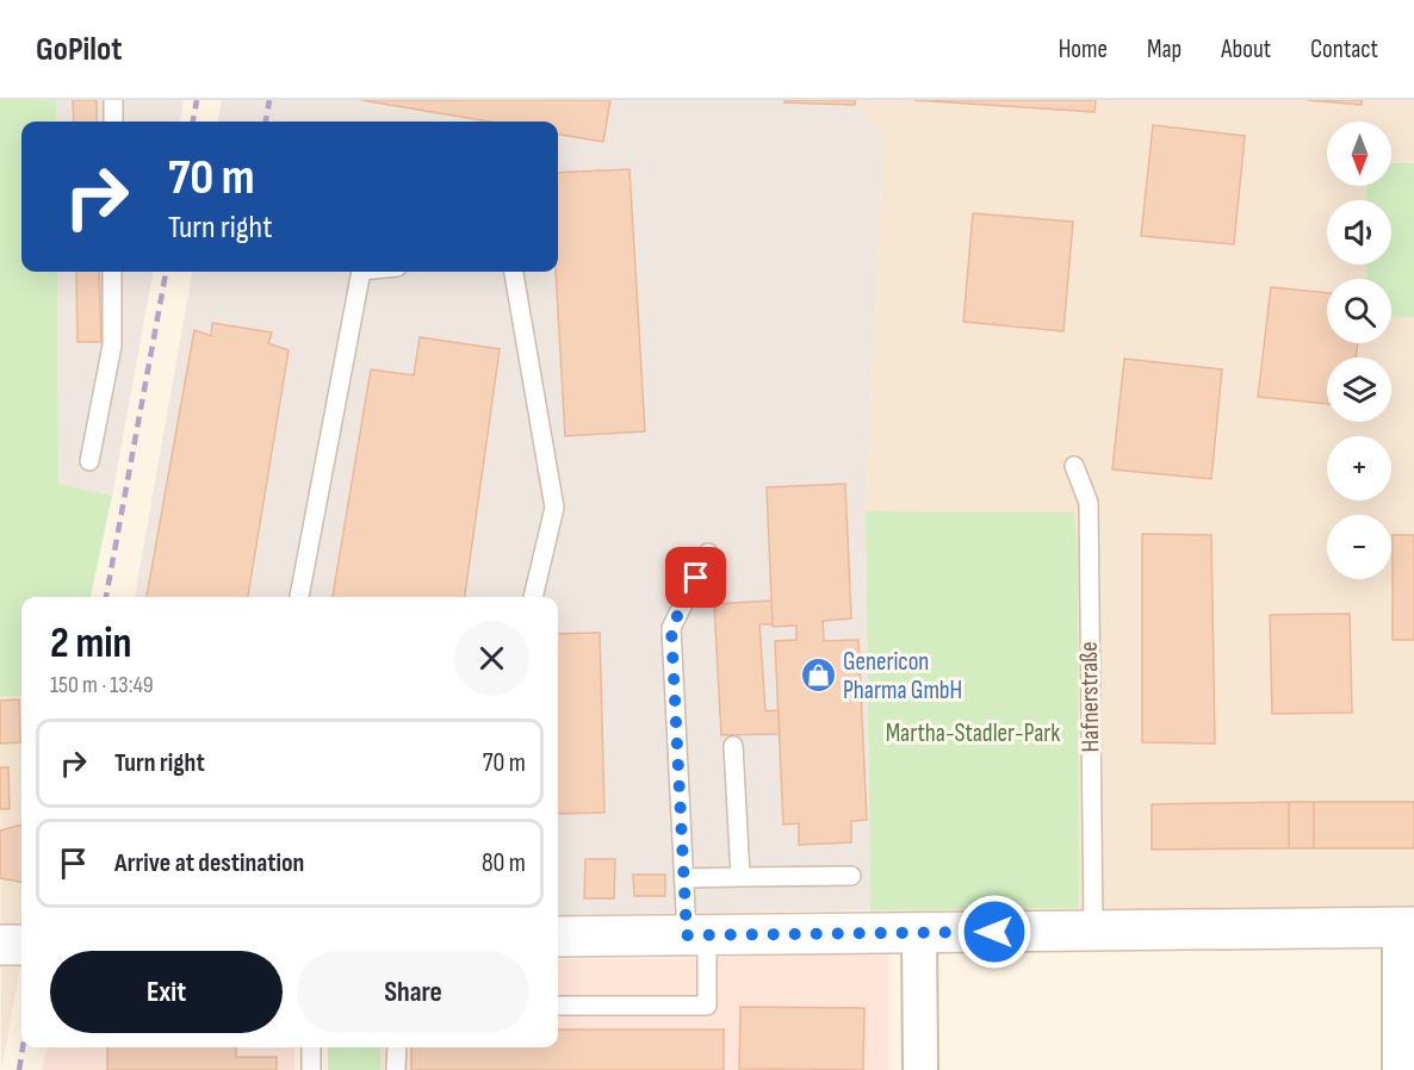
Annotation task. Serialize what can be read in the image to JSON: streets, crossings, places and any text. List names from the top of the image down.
{
  "streets": {
    "lane": ["Hafnerstraße"]
  },
  "parks": ["Martha-Stadler-Park"],
  "places": {
    "shop": ["Genericon Pharma GmbH"]
  },
  "north": "bottom",
  "page": {
    "header": "GoPilot",
    "nav": [
      "Home",
      "Map",
      "About",
      "Contact"
    ],
    "map_buttons": ["+", "−"],
    "turn": ["70 m", "Turn right"],
    "heading": ["2 min", "150 m · 13:49"],
    "list": [
      {
        "name": "Turn right",
        "value": "70 m"
      },
      {
        "name": "Arrive at destination",
        "value": "80 m"
      }
    ],
    "buttons": ["Exit", "Share"]
  }
}
